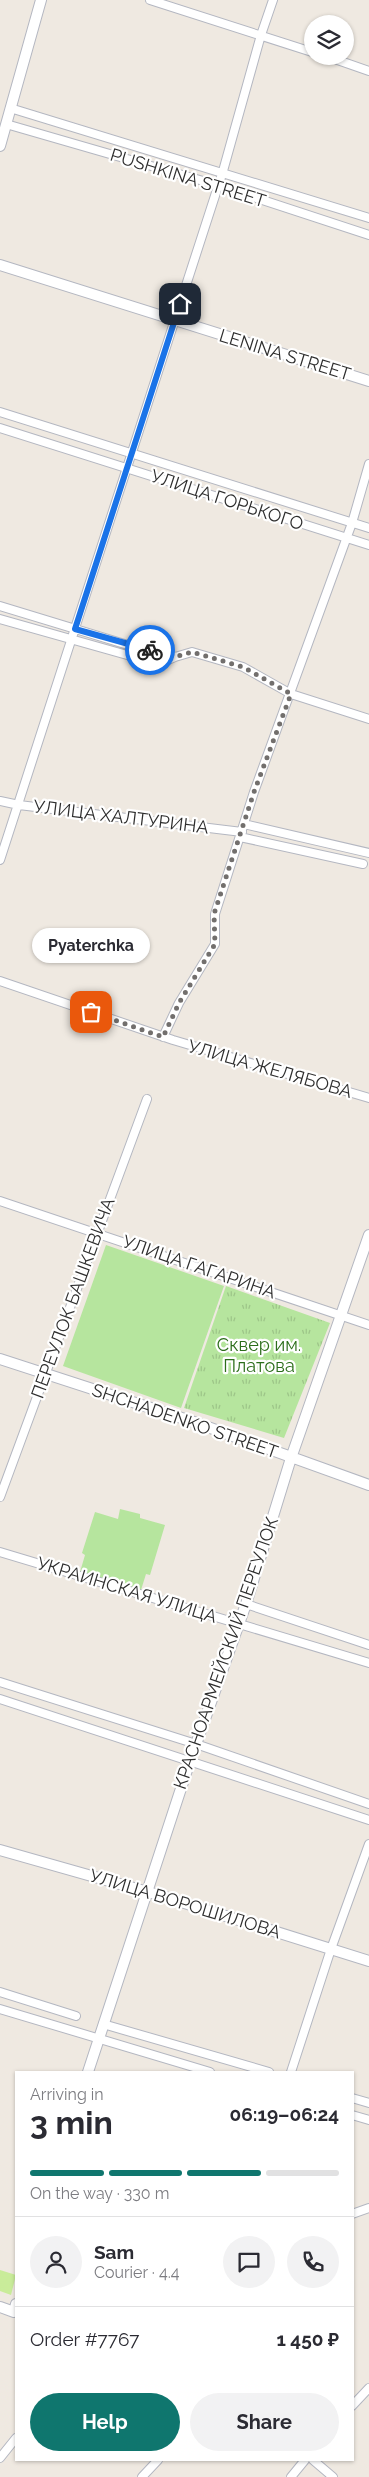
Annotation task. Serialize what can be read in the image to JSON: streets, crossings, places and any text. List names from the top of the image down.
{
  "streets": {
    "street": [
      "PUSHKINA STREET",
      "LENINA STREET",
      "УЛИЦА ГОРЬКОГО",
      "УЛИЦА ХАЛТУРИНА",
      "УЛИЦА ЖЕЛЯБОВА",
      "УЛИЦА ГАГАРИНА",
      "ПЕРЕУЛОК БАШКЕВИЧА",
      "SHCHADENKO STREET",
      "УКРАИНСКАЯ УЛИЦА",
      "КРАСНОАРМЕЙСКИЙ ПЕРЕУЛОК",
      "УЛИЦА ВОРОШИЛОВА"
    ]
  },
  "crossings": [
    ["УЛИЦА ГАГАРИНА", "ПЕРЕУЛОК БАШКЕВИЧА"],
    ["УЛИЦА ГАГАРИНА", "КРАСНОАРМЕЙСКИЙ ПЕРЕУЛОК"],
    ["ПЕРЕУЛОК БАШКЕВИЧА", "SHCHADENKO STREET"],
    ["SHCHADENKO STREET", "КРАСНОАРМЕЙСКИЙ ПЕРЕУЛОК"],
    ["УКРАИНСКАЯ УЛИЦА", "КРАСНОАРМЕЙСКИЙ ПЕРЕУЛОК"],
    ["КРАСНОАРМЕЙСКИЙ ПЕРЕУЛОК", "УЛИЦА ВОРОШИЛОВА"]
  ],
  "parks": ["Сквер им. Платова"],
  "places": ["Pyaterchka"],
  "page": {
    "bubble": "Pyaterchka",
    "heading": ["3 min", "Arriving in", "06:19–06:24"],
    "panel": [
      "Sam",
      "Courier · 4.4",
      "Order #7767",
      "1 450 ₽"
    ],
    "bar": "On the way · 330 m",
    "buttons": ["Help", "Share"]
  }
}
